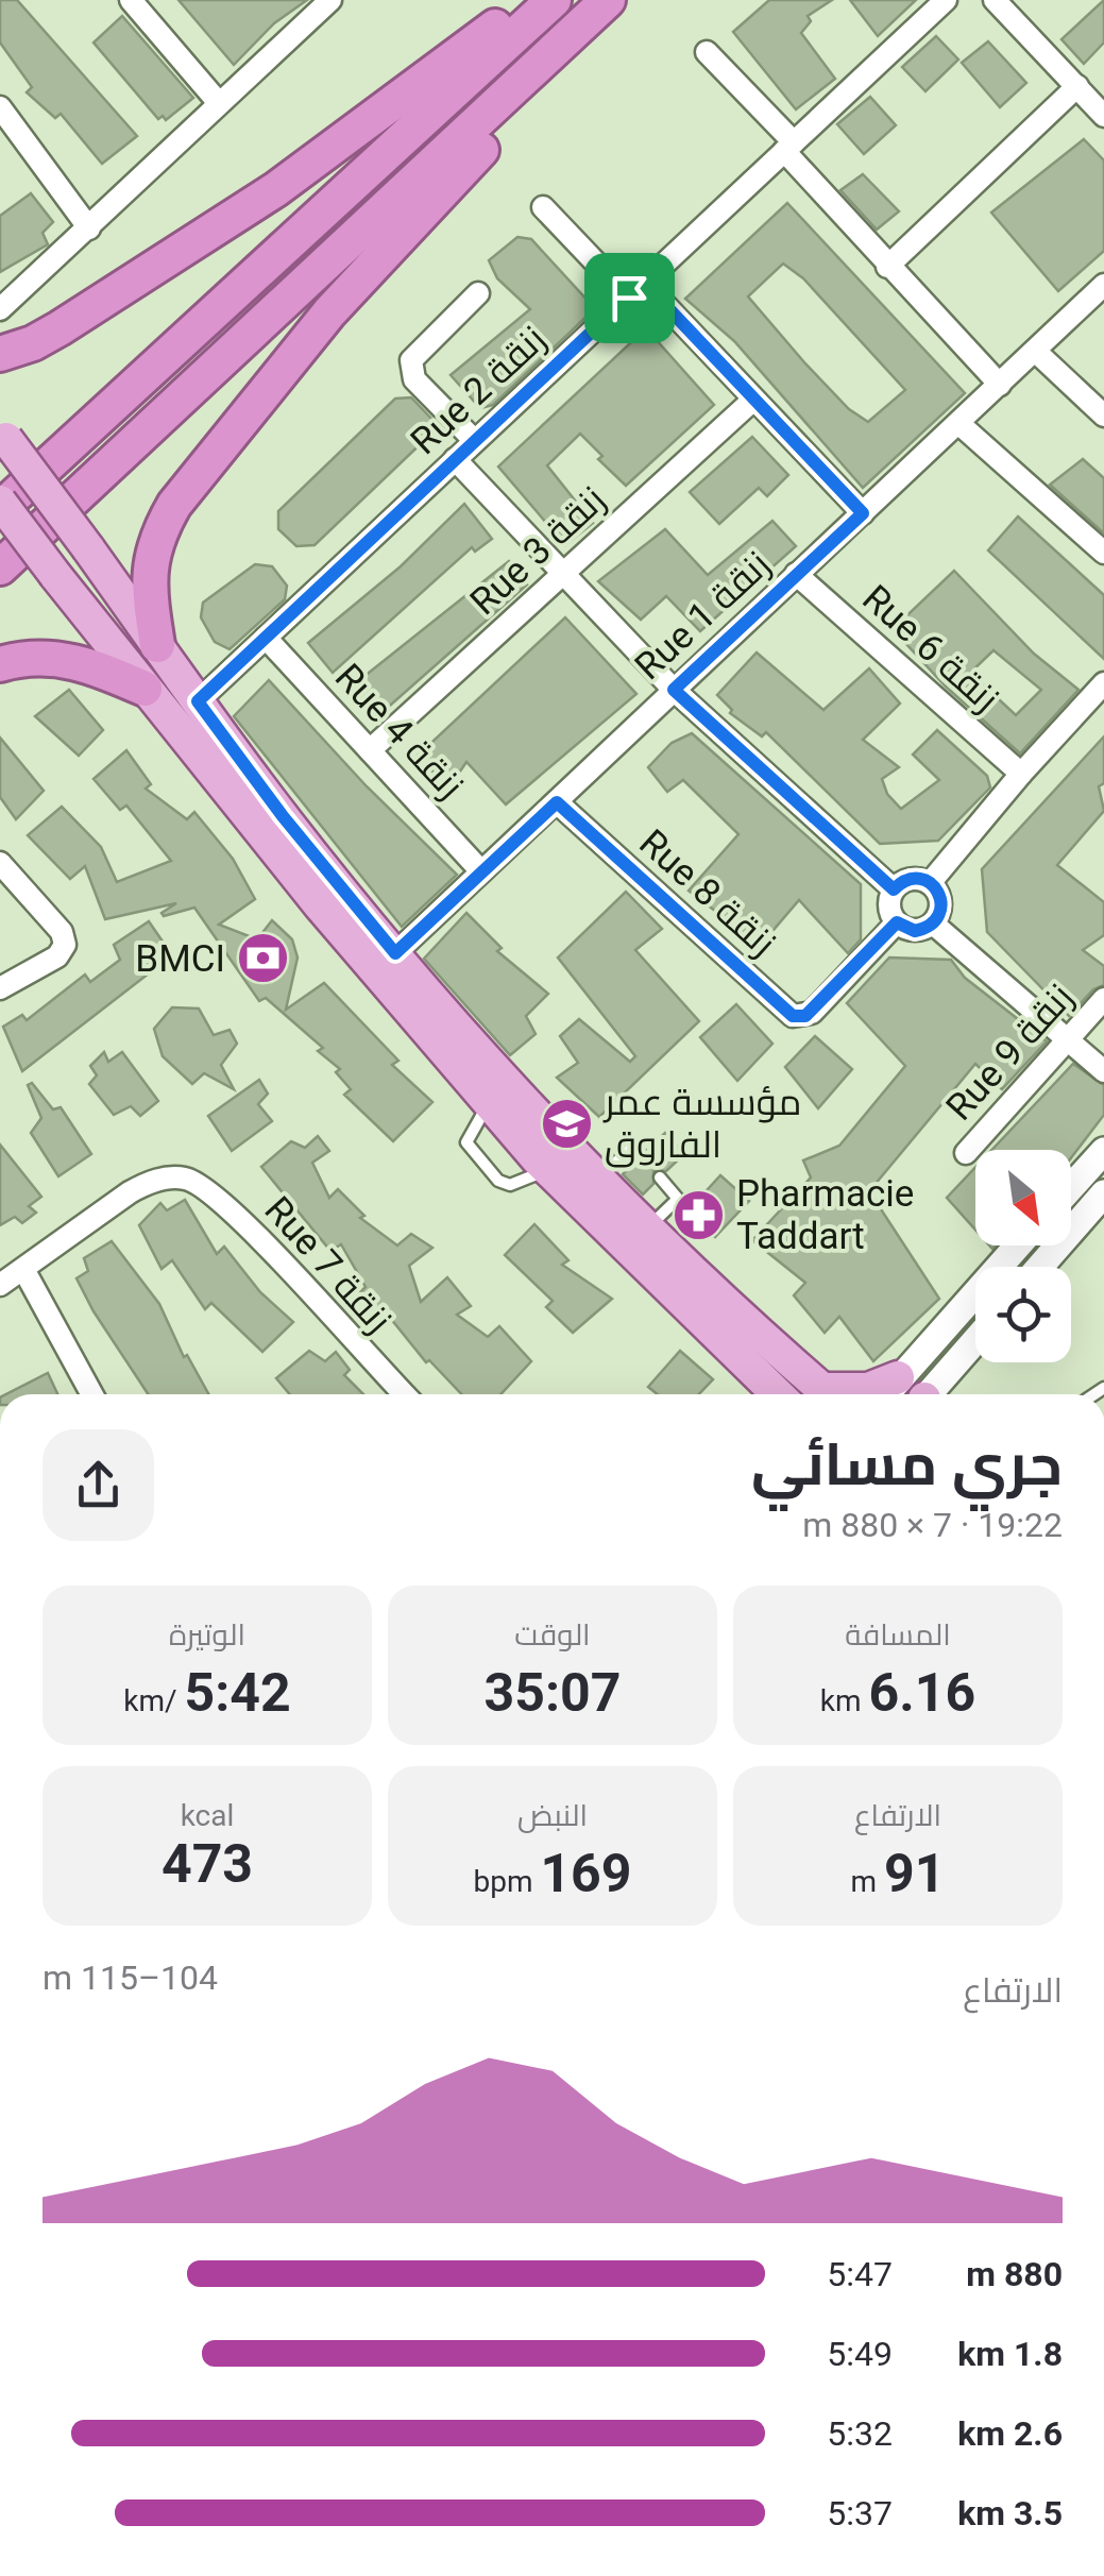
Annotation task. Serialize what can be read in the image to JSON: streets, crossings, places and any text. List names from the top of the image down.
{
  "streets": {
    "street": [
      "Rue 2 زنقة",
      "Rue 3 زنقة",
      "Rue 1 زنقة",
      "Rue 6 زنقة",
      "Rue 4 زنقة",
      "Rue 8 زنقة",
      "Rue 9 زنقة",
      "Rue 7 زنقة"
    ]
  },
  "crossings": [
    ["Rue 2 زنقة", "Rue 4 زنقة"],
    ["Rue 3 زنقة", "Rue 4 زنقة"],
    ["Rue 1 زنقة", "Rue 6 زنقة"],
    ["Rue 1 زنقة", "Rue 4 زنقة"],
    ["Rue 1 زنقة", "Rue 8 زنقة"]
  ],
  "places": {
    "bank": ["BMCI"],
    "school or university": ["مؤسسة عمر الفاروق"],
    "pharmacy": ["Pharmacie Taddart"]
  },
  "north": "bottom right",
  "page": {
    "heading": ["جري مسائي", "19:22 · 7 × 880 m"],
    "stats": [
      ["المسافة", "6.16 km"],
      ["الوقت", "35:07"],
      ["الوتيرة", "5:42 /km"],
      ["الارتفاع", "91 m"],
      ["النبض", "169 bpm"],
      ["kcal", "473"]
    ],
    "chart": ["الارتفاع", "104–115 m"],
    "list": [
      {
        "name": "880 m",
        "note": "5:47"
      },
      {
        "name": "1.8 km",
        "note": "5:49"
      },
      {
        "name": "2.6 km",
        "note": "5:32"
      },
      {
        "name": "3.5 km",
        "note": "5:37"
      }
    ]
  }
}
